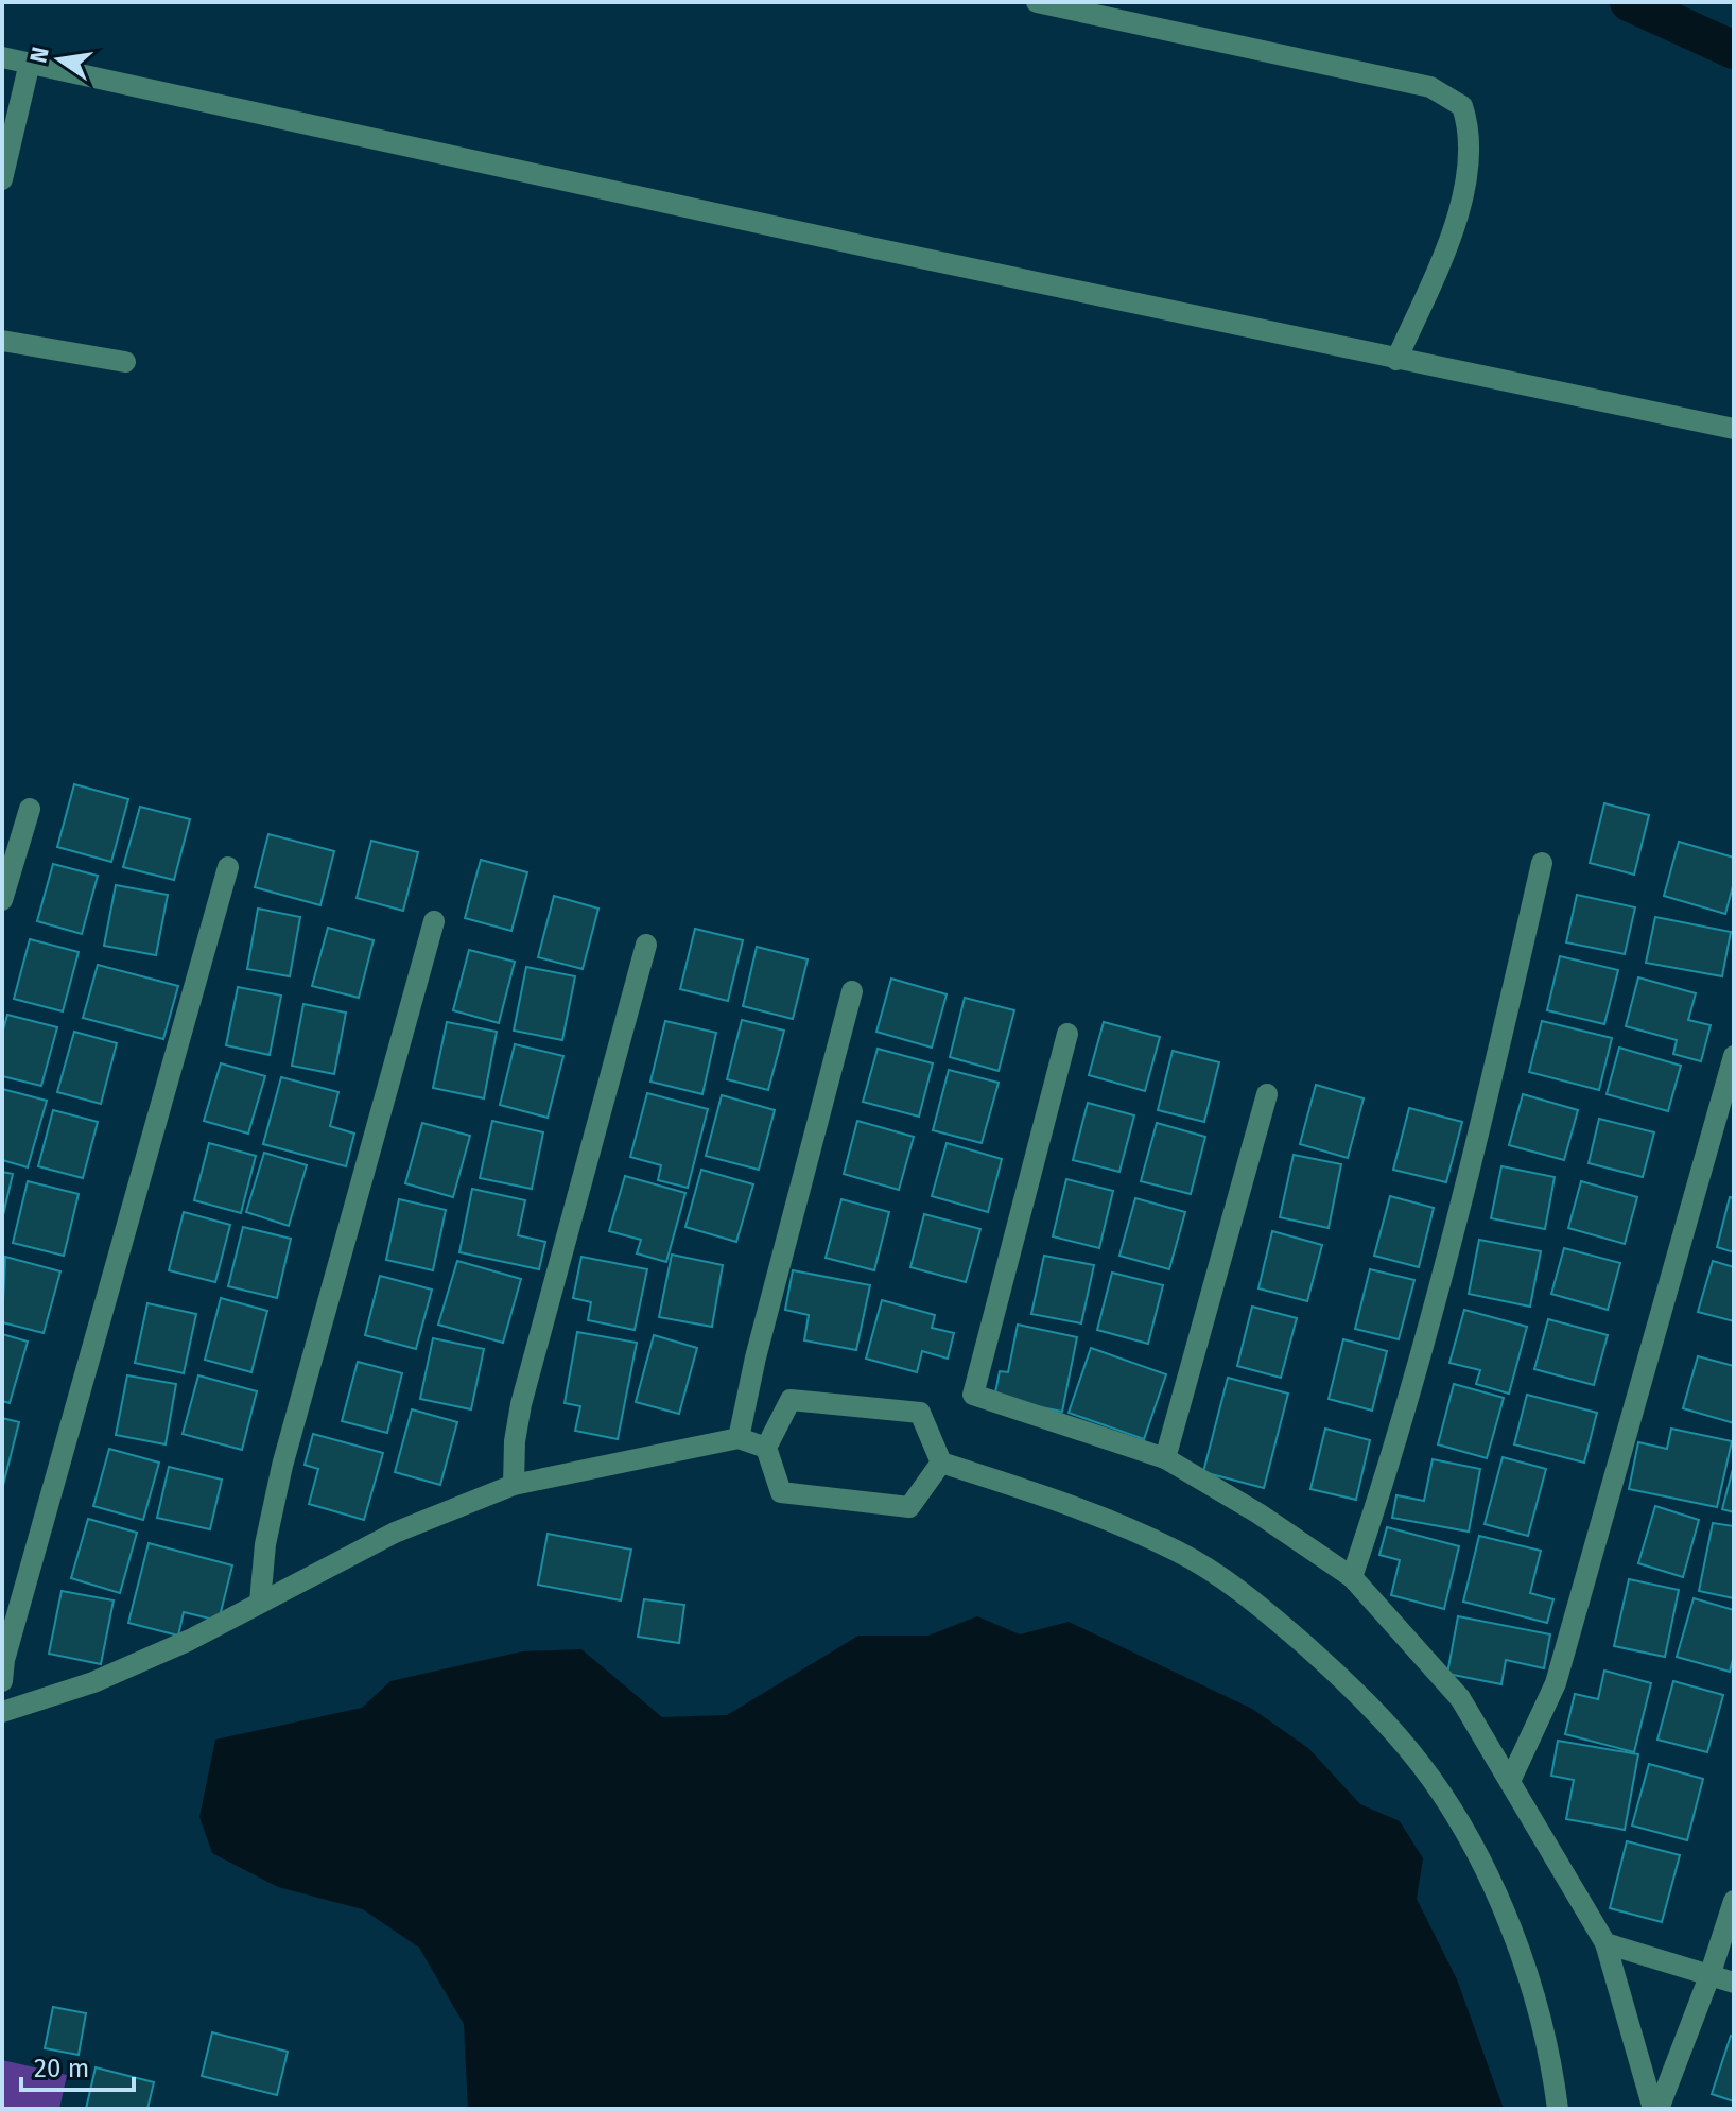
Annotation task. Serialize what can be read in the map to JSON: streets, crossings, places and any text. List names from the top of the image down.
{
  "scale_bar": "20 m",
  "north": "left"
}
